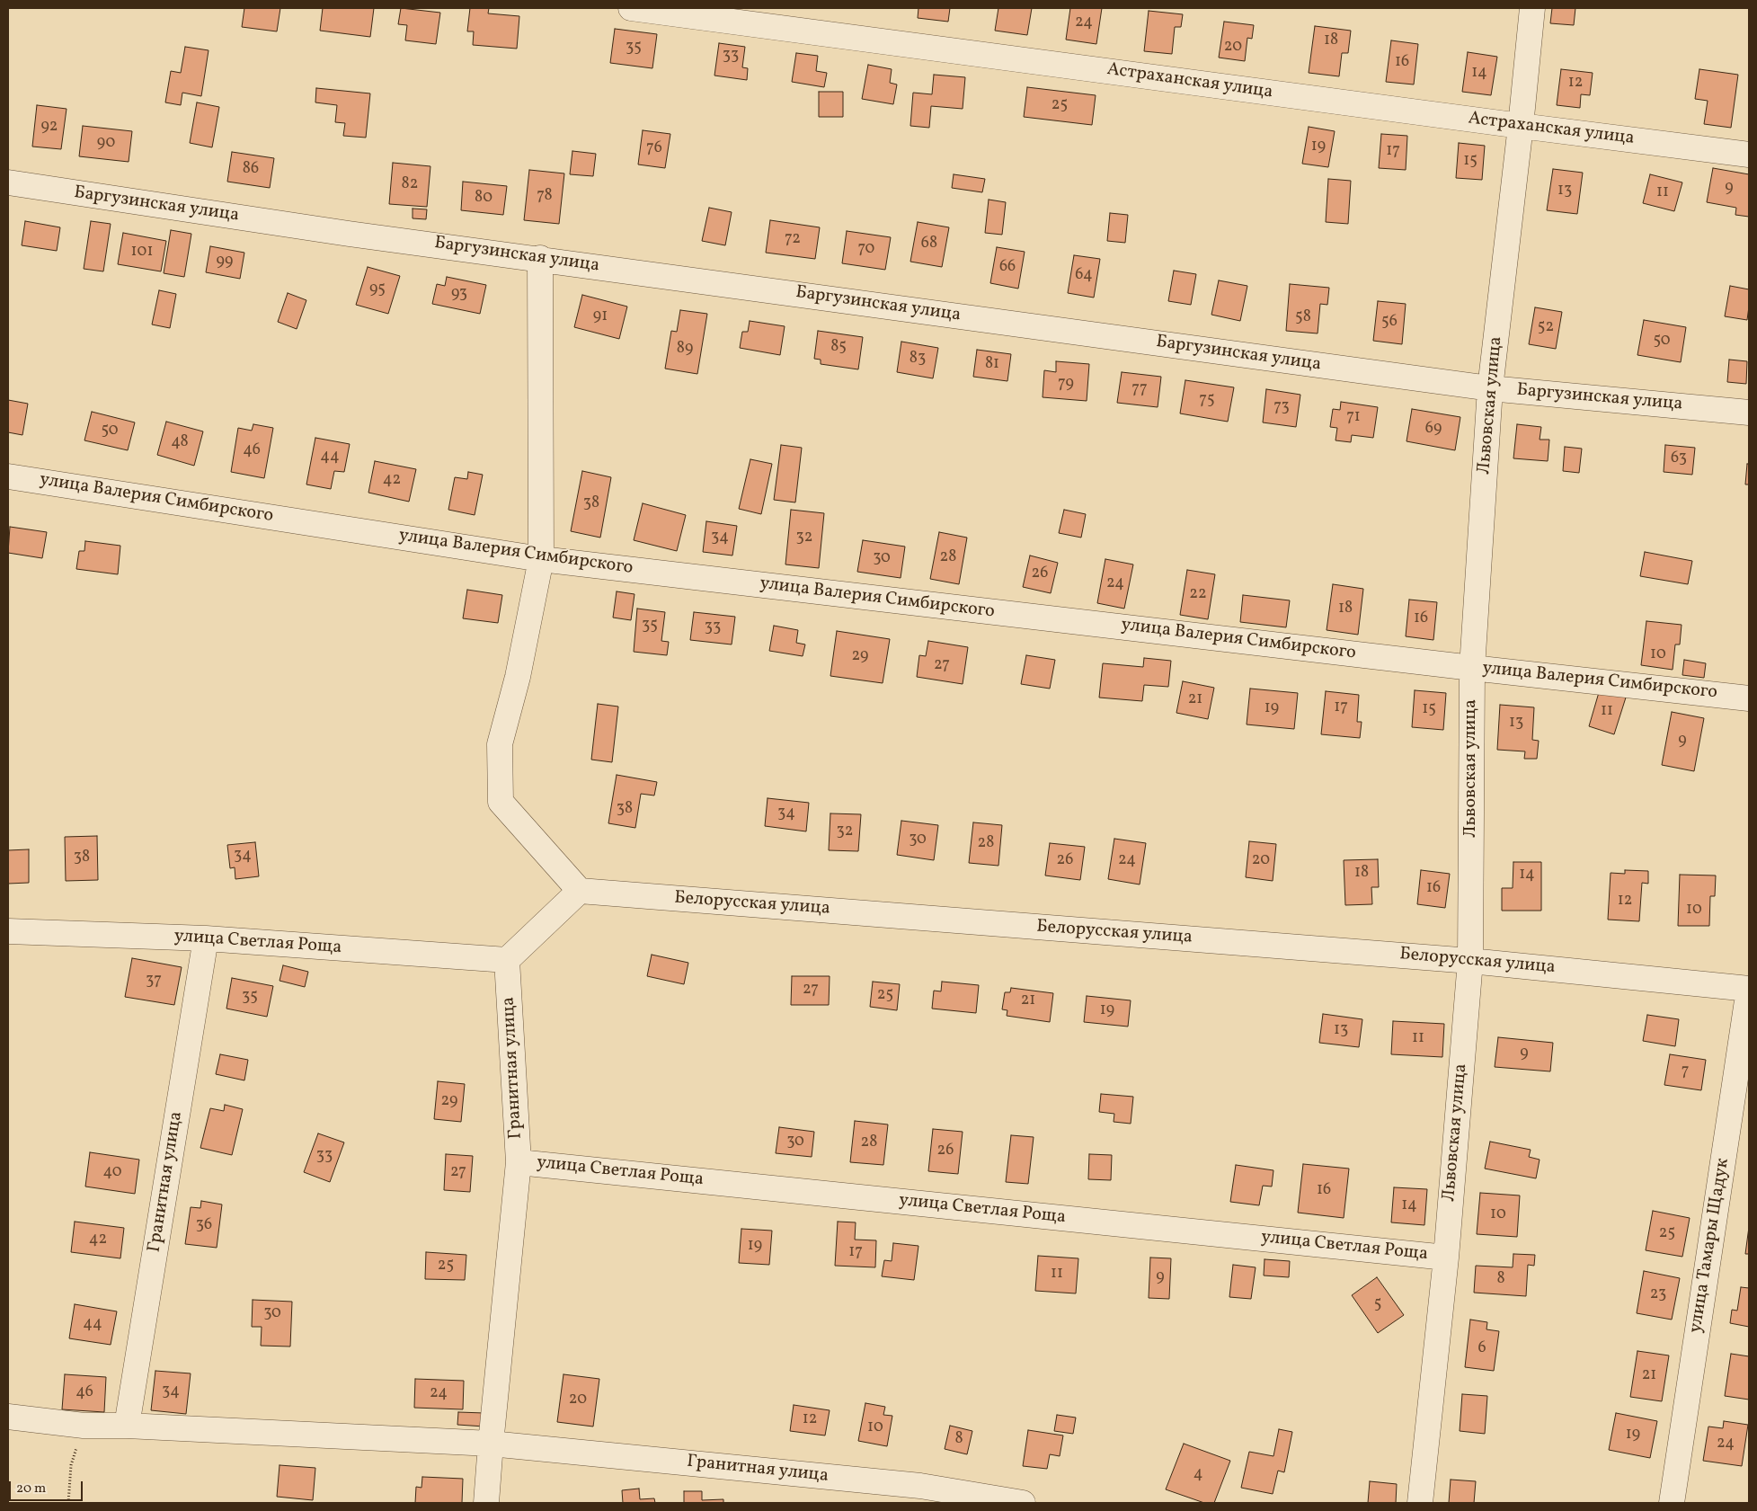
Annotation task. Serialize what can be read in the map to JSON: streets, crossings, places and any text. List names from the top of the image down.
{
  "streets": {
    "street": [
      "Астраханская улица",
      "Баргузинская улица",
      "Львовская улица",
      "улица Валерия Симбирского",
      "Белорусская улица",
      "улица Светлая Роща",
      "Гранитная улица",
      "улица Тамары Щадук"
    ]
  },
  "crossings": [
    ["Астраханская улица", "Львовская улица"],
    ["Баргузинская улица", "Львовская улица"],
    ["Львовская улица", "улица Валерия Симбирского"],
    ["Львовская улица", "Белорусская улица"],
    ["Львовская улица", "улица Светлая Роща"],
    ["Белорусская улица", "улица Тамары Щадук"],
    ["улица Светлая Роща", "Гранитная улица"]
  ],
  "house_numbers": [
    "24",
    "18",
    "20",
    "35",
    "33",
    "16",
    "14",
    "12",
    "25",
    "92",
    "90",
    "19",
    "76",
    "17",
    "15",
    "86",
    "82",
    "9",
    "13",
    "11",
    "78",
    "80",
    "72",
    "68",
    "70",
    "101",
    "99",
    "66",
    "64",
    "95",
    "93",
    "91",
    "58",
    "56",
    "52",
    "50",
    "85",
    "89",
    "83",
    "81",
    "79",
    "77",
    "75",
    "73",
    "71",
    "69",
    "50",
    "48",
    "46",
    "44",
    "63",
    "42",
    "38",
    "34",
    "32",
    "28",
    "30",
    "26",
    "24",
    "22",
    "18",
    "16",
    "35",
    "33",
    "10",
    "29",
    "27",
    "21",
    "17",
    "19",
    "15",
    "11",
    "13",
    "9",
    "38",
    "34",
    "32",
    "30",
    "28",
    "34",
    "38",
    "26",
    "24",
    "20",
    "18",
    "14",
    "16",
    "12",
    "10",
    "37",
    "27",
    "25",
    "35",
    "21",
    "19",
    "13",
    "11",
    "9",
    "7",
    "29",
    "30",
    "28",
    "26",
    "33",
    "40",
    "27",
    "16",
    "14",
    "10",
    "36",
    "25",
    "42",
    "19",
    "17",
    "25",
    "11",
    "9",
    "8",
    "23",
    "5",
    "30",
    "44",
    "6",
    "21",
    "34",
    "46",
    "24",
    "20",
    "12",
    "10",
    "19",
    "8",
    "24",
    "4"
  ],
  "scale_bar": "20 m"
}
